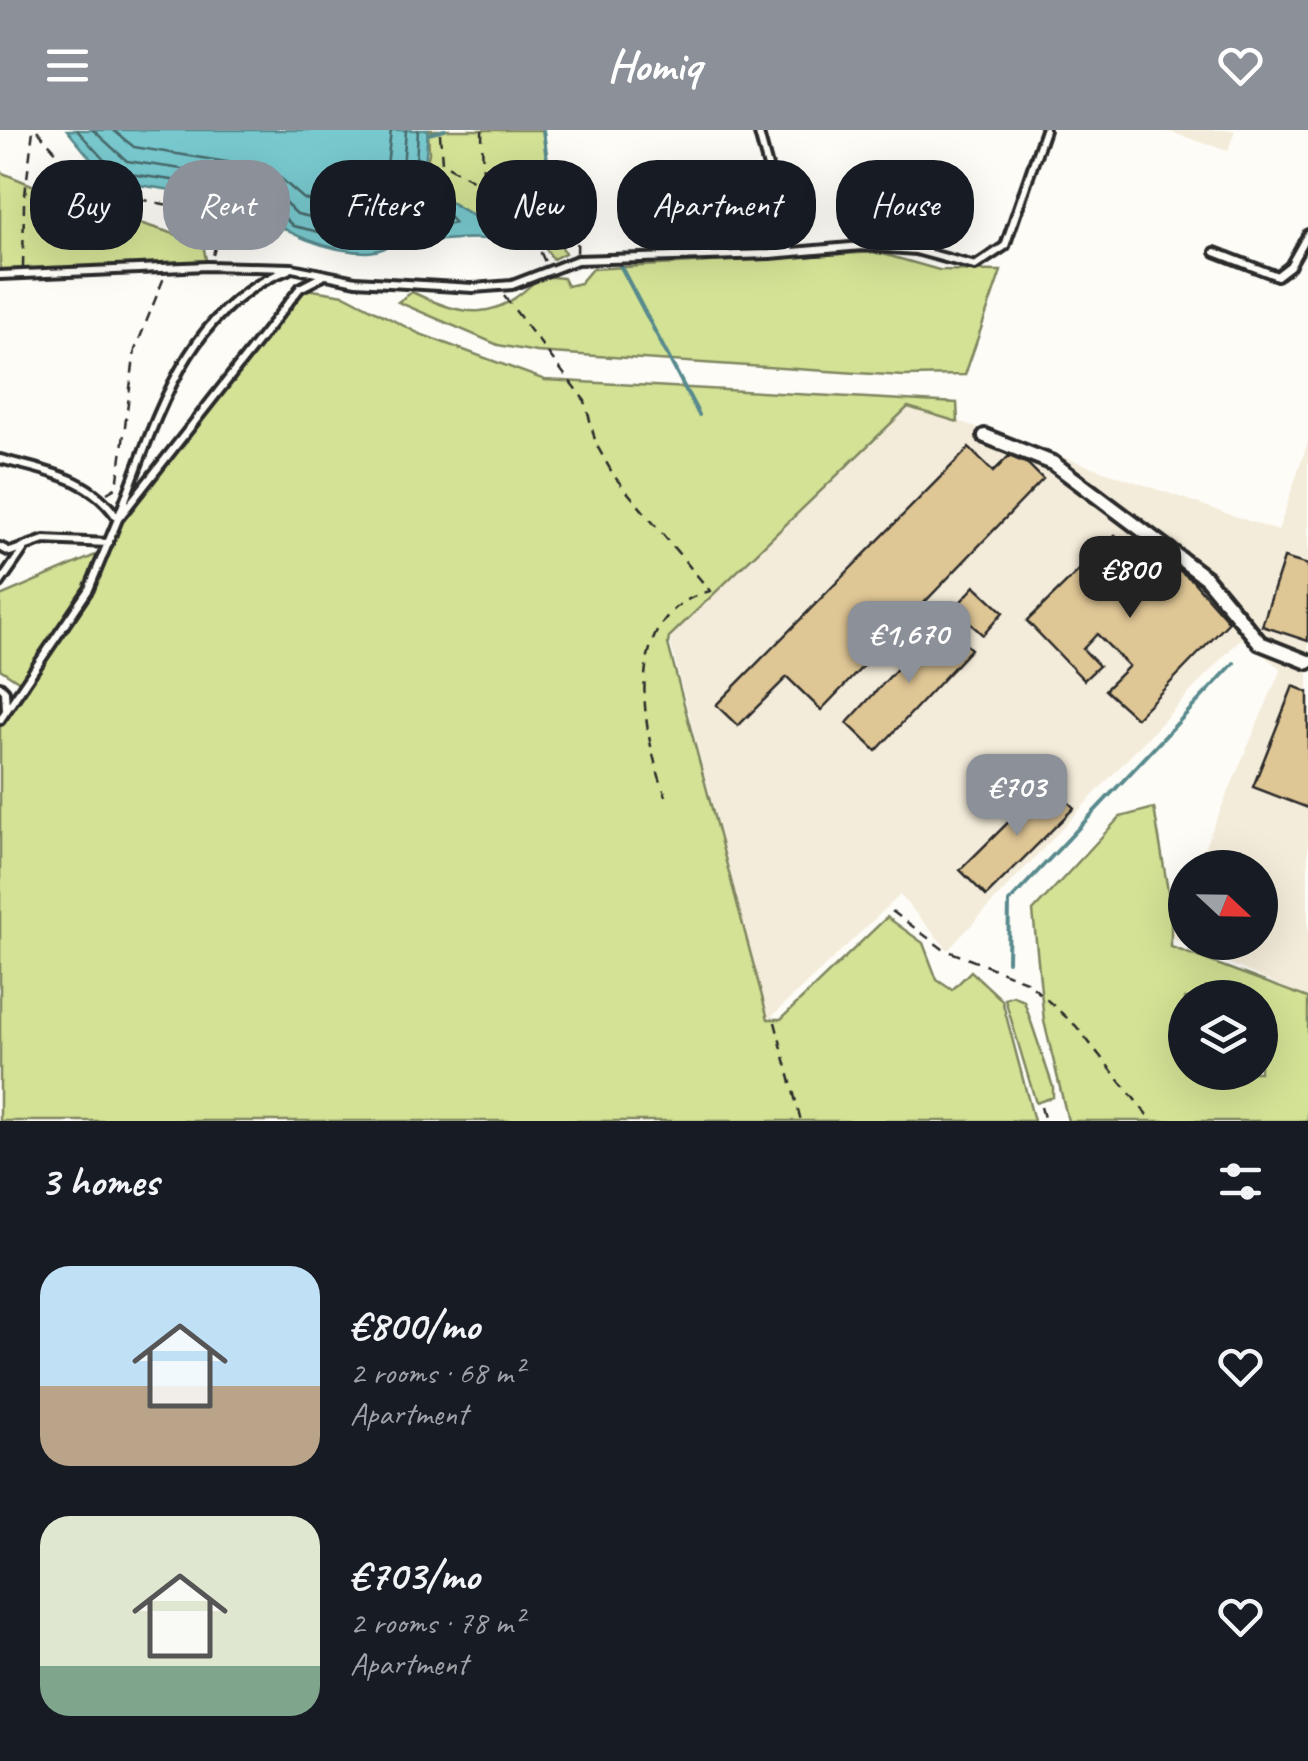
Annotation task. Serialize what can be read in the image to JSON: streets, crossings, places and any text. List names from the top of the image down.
{
  "north": "right",
  "page": {
    "header": "Homiq",
    "chip": [
      "Buy",
      "Rent",
      "Filters",
      "New",
      "Apartment",
      "House"
    ],
    "price": ["€800", "€1,670", "€703"],
    "heading": "3 homes",
    "list": [
      {
        "name": "€800/mo",
        "note": "2 rooms · 68 m² · Apartment"
      },
      {
        "name": "€703/mo",
        "note": "2 rooms · 78 m² · Apartment"
      }
    ]
  }
}
